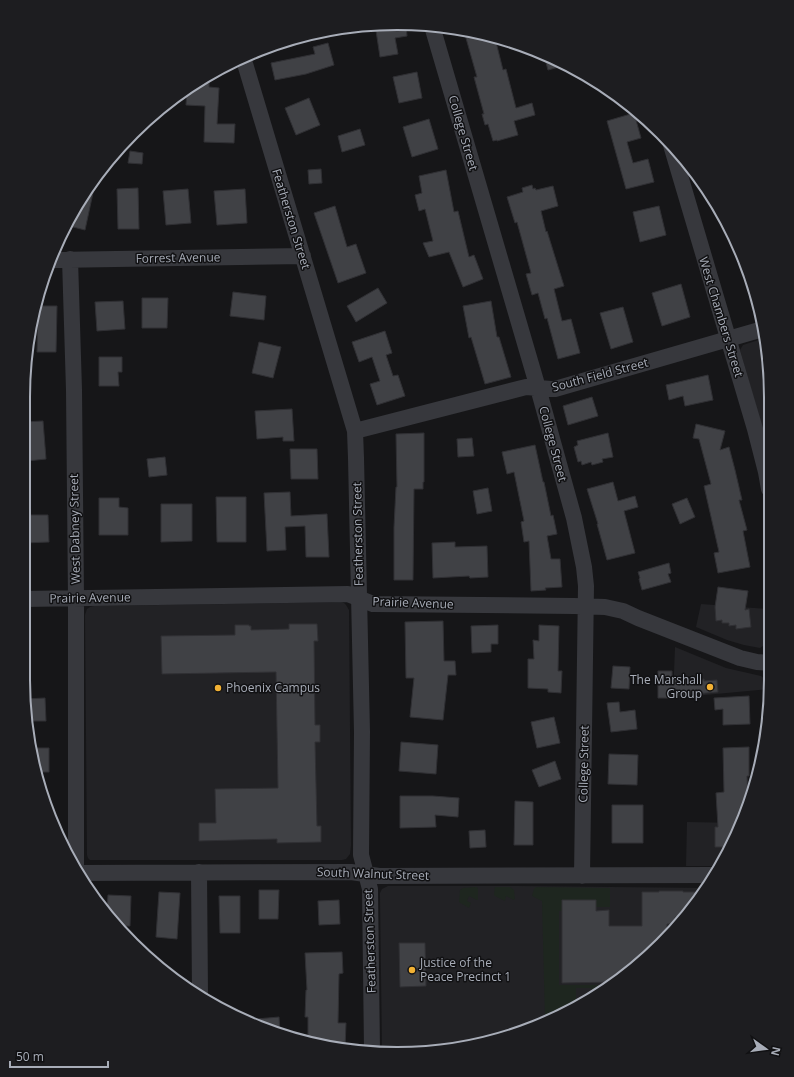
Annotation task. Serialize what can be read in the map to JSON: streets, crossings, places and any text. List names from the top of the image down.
{
  "streets": {
    "street": [
      "College Street",
      "Featherston Street",
      "Forrest Avenue",
      "West Chambers Street",
      "South Field Street",
      "West Dabney Street",
      "Prairie Avenue",
      "South Walnut Street"
    ]
  },
  "crossings": [
    ["College Street", "South Field Street"],
    ["College Street", "Prairie Avenue"],
    ["College Street", "South Walnut Street"],
    ["Featherston Street", "Forrest Avenue"],
    ["Featherston Street", "South Field Street"],
    ["Featherston Street", "Prairie Avenue"],
    ["Featherston Street", "South Walnut Street"],
    ["Forrest Avenue", "West Dabney Street"],
    ["West Chambers Street", "South Field Street"],
    ["West Dabney Street", "Prairie Avenue"]
  ],
  "places": ["The Marshall Group", "Phoenix Campus", "Justice of the Peace Precinct 1"],
  "scale_bar": "50 m",
  "north": "right"
}
